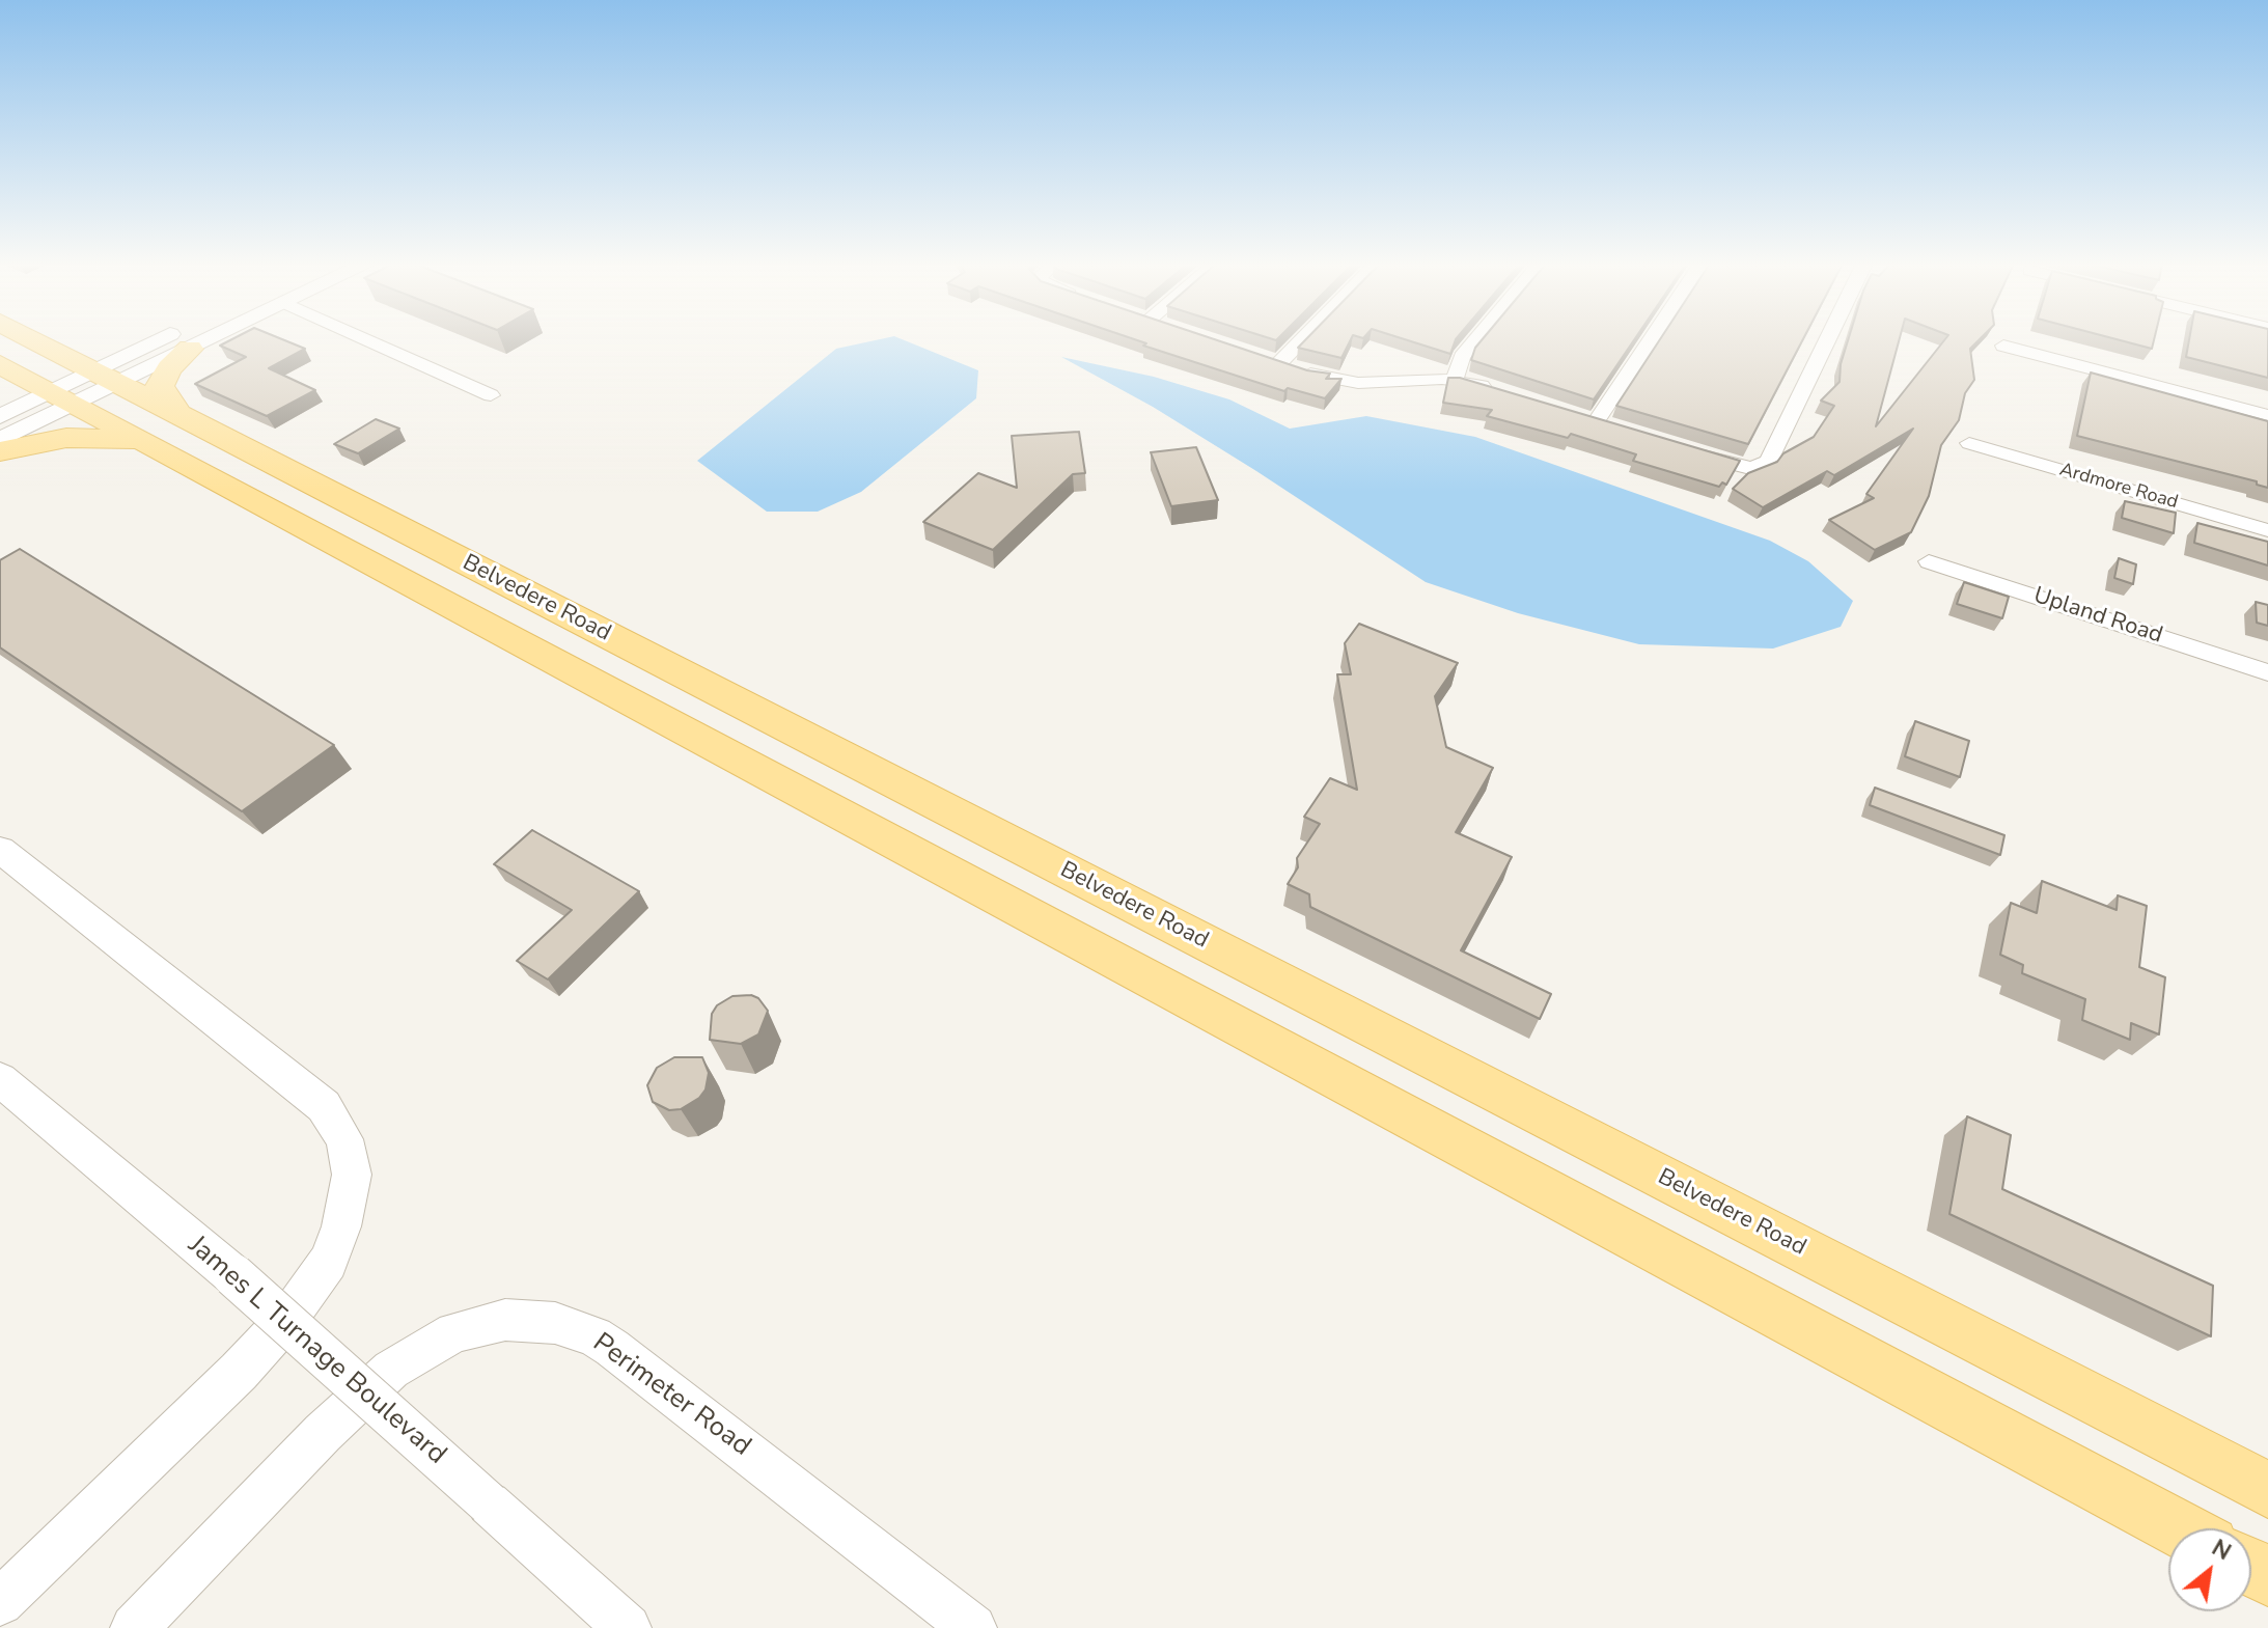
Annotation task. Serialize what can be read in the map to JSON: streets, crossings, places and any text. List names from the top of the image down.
{
  "streets": {
    "main road": ["Belvedere Road"],
    "street": [
      "Ardmore Road",
      "Upland Road",
      "James L Turnage Boulevard",
      "Perimeter Road"
    ]
  },
  "north": "top right"
}
